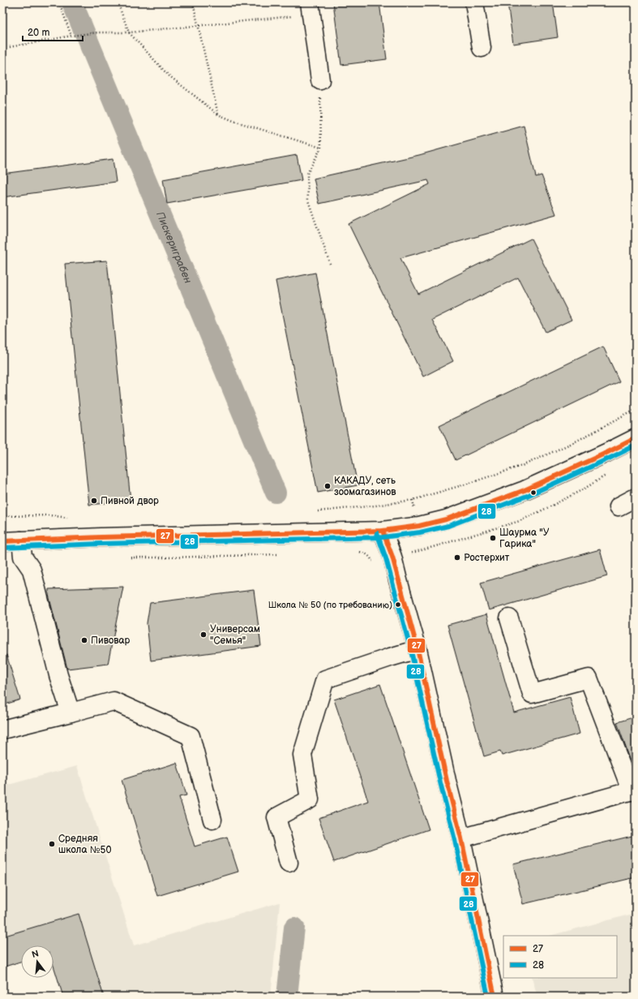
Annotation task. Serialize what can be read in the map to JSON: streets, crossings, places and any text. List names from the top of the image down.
{
  "water": ["Пискериграбен"],
  "places": [
    "КАКАДУ, сеть зоомагазинов",
    "Пивной двор",
    "Шаурма \"У Гарика\"",
    "Ростерхит",
    "Школа № 50 (по требованию)",
    "Универсам \"Семья\"",
    "Пивовар",
    "Средняя школа №50"
  ],
  "lines": ["transit line 27", "transit line 28"],
  "legend": ["27", "28"],
  "scale_bar": "20 m",
  "north": "top"
}
